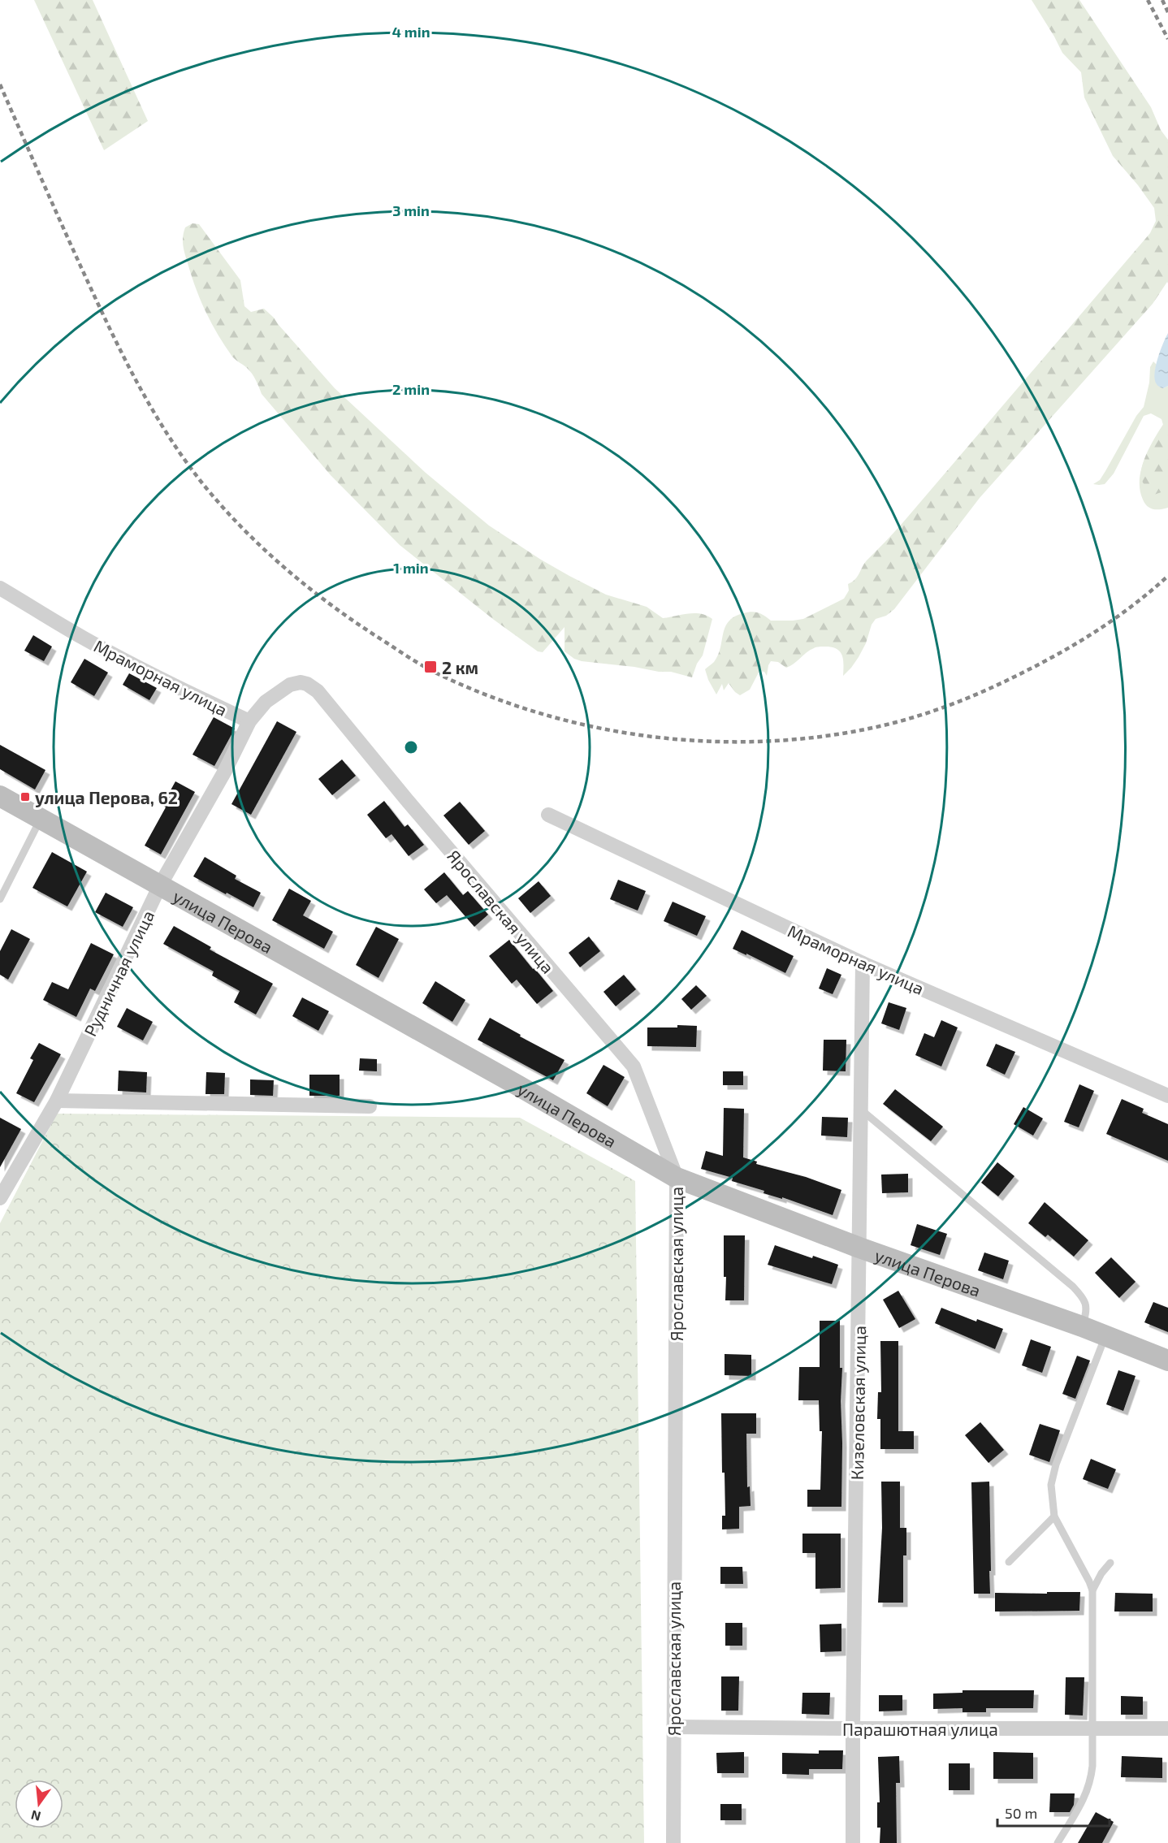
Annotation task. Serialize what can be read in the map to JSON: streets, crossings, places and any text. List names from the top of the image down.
{
  "streets": {
    "main road": ["улица Перова"],
    "street": [
      "Мраморная улица",
      "Ярославская улица",
      "Рудничная улица",
      "Кизеловская улица",
      "Парашютная улица"
    ]
  },
  "crossings": [
    ["Мраморная улица", "Ярославская улица"],
    ["Мраморная улица", "Рудничная улица"],
    ["Мраморная улица", "Кизеловская улица"],
    ["Ярославская улица", "улица Перова"],
    ["Ярославская улица", "Рудничная улица"],
    ["Ярославская улица", "Парашютная улица"],
    ["улица Перова", "Рудничная улица"],
    ["улица Перова", "Кизеловская улица"],
    ["Кизеловская улица", "Парашютная улица"]
  ],
  "places": {
    "transit": ["2 км", "улица Перова, 62"]
  },
  "scale_bar": "50 m",
  "north": "bottom",
  "rings": [
    "4 min",
    "3 min",
    "2 min",
    "1 min"
  ]
}
